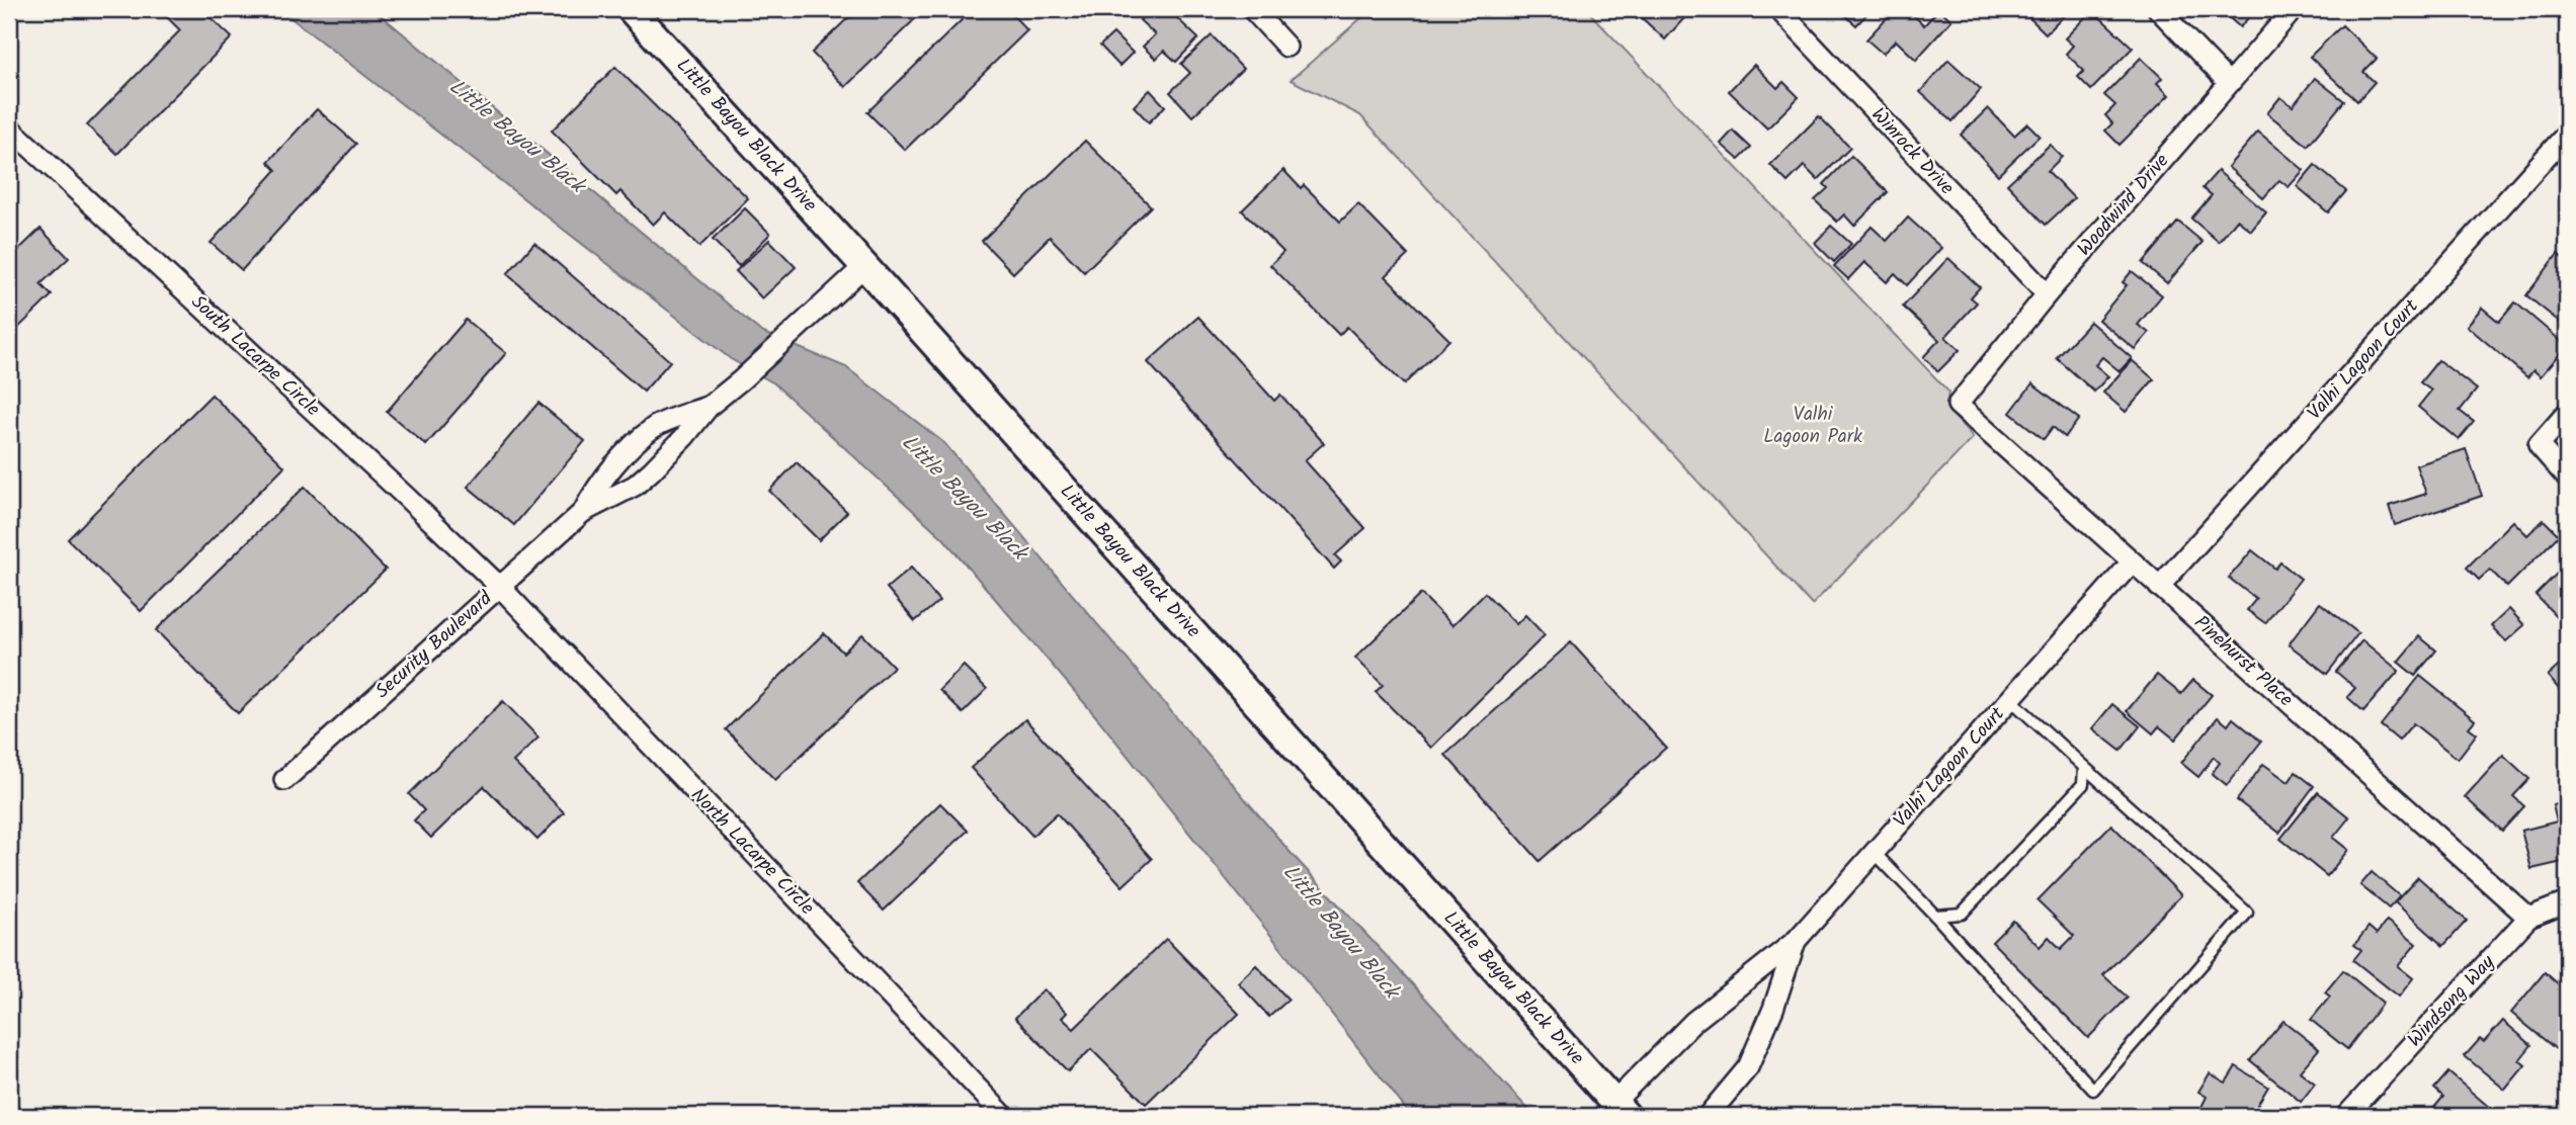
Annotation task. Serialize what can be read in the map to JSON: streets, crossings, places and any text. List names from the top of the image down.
{
  "streets": {
    "main road": ["Little Bayou Black Drive"],
    "street": [
      "Winrock Drive",
      "Woodwind Drive",
      "South Lacarpe Circle",
      "Valhi Lagoon Court",
      "Security Boulevard",
      "Pinehurst Place",
      "North Lacarpe Circle",
      "Windsong Way"
    ]
  },
  "crossings": [
    ["Little Bayou Black Drive", "Valhi Lagoon Court"],
    ["Little Bayou Black Drive", "Security Boulevard"],
    ["Winrock Drive", "Woodwind Drive"],
    ["Woodwind Drive", "Pinehurst Place"],
    ["South Lacarpe Circle", "Security Boulevard"],
    ["South Lacarpe Circle", "North Lacarpe Circle"],
    ["Valhi Lagoon Court", "Pinehurst Place"],
    ["Security Boulevard", "North Lacarpe Circle"],
    ["Pinehurst Place", "Windsong Way"]
  ],
  "water": ["Little Bayou Black"],
  "parks": ["Valhi Lagoon Park"]
}
